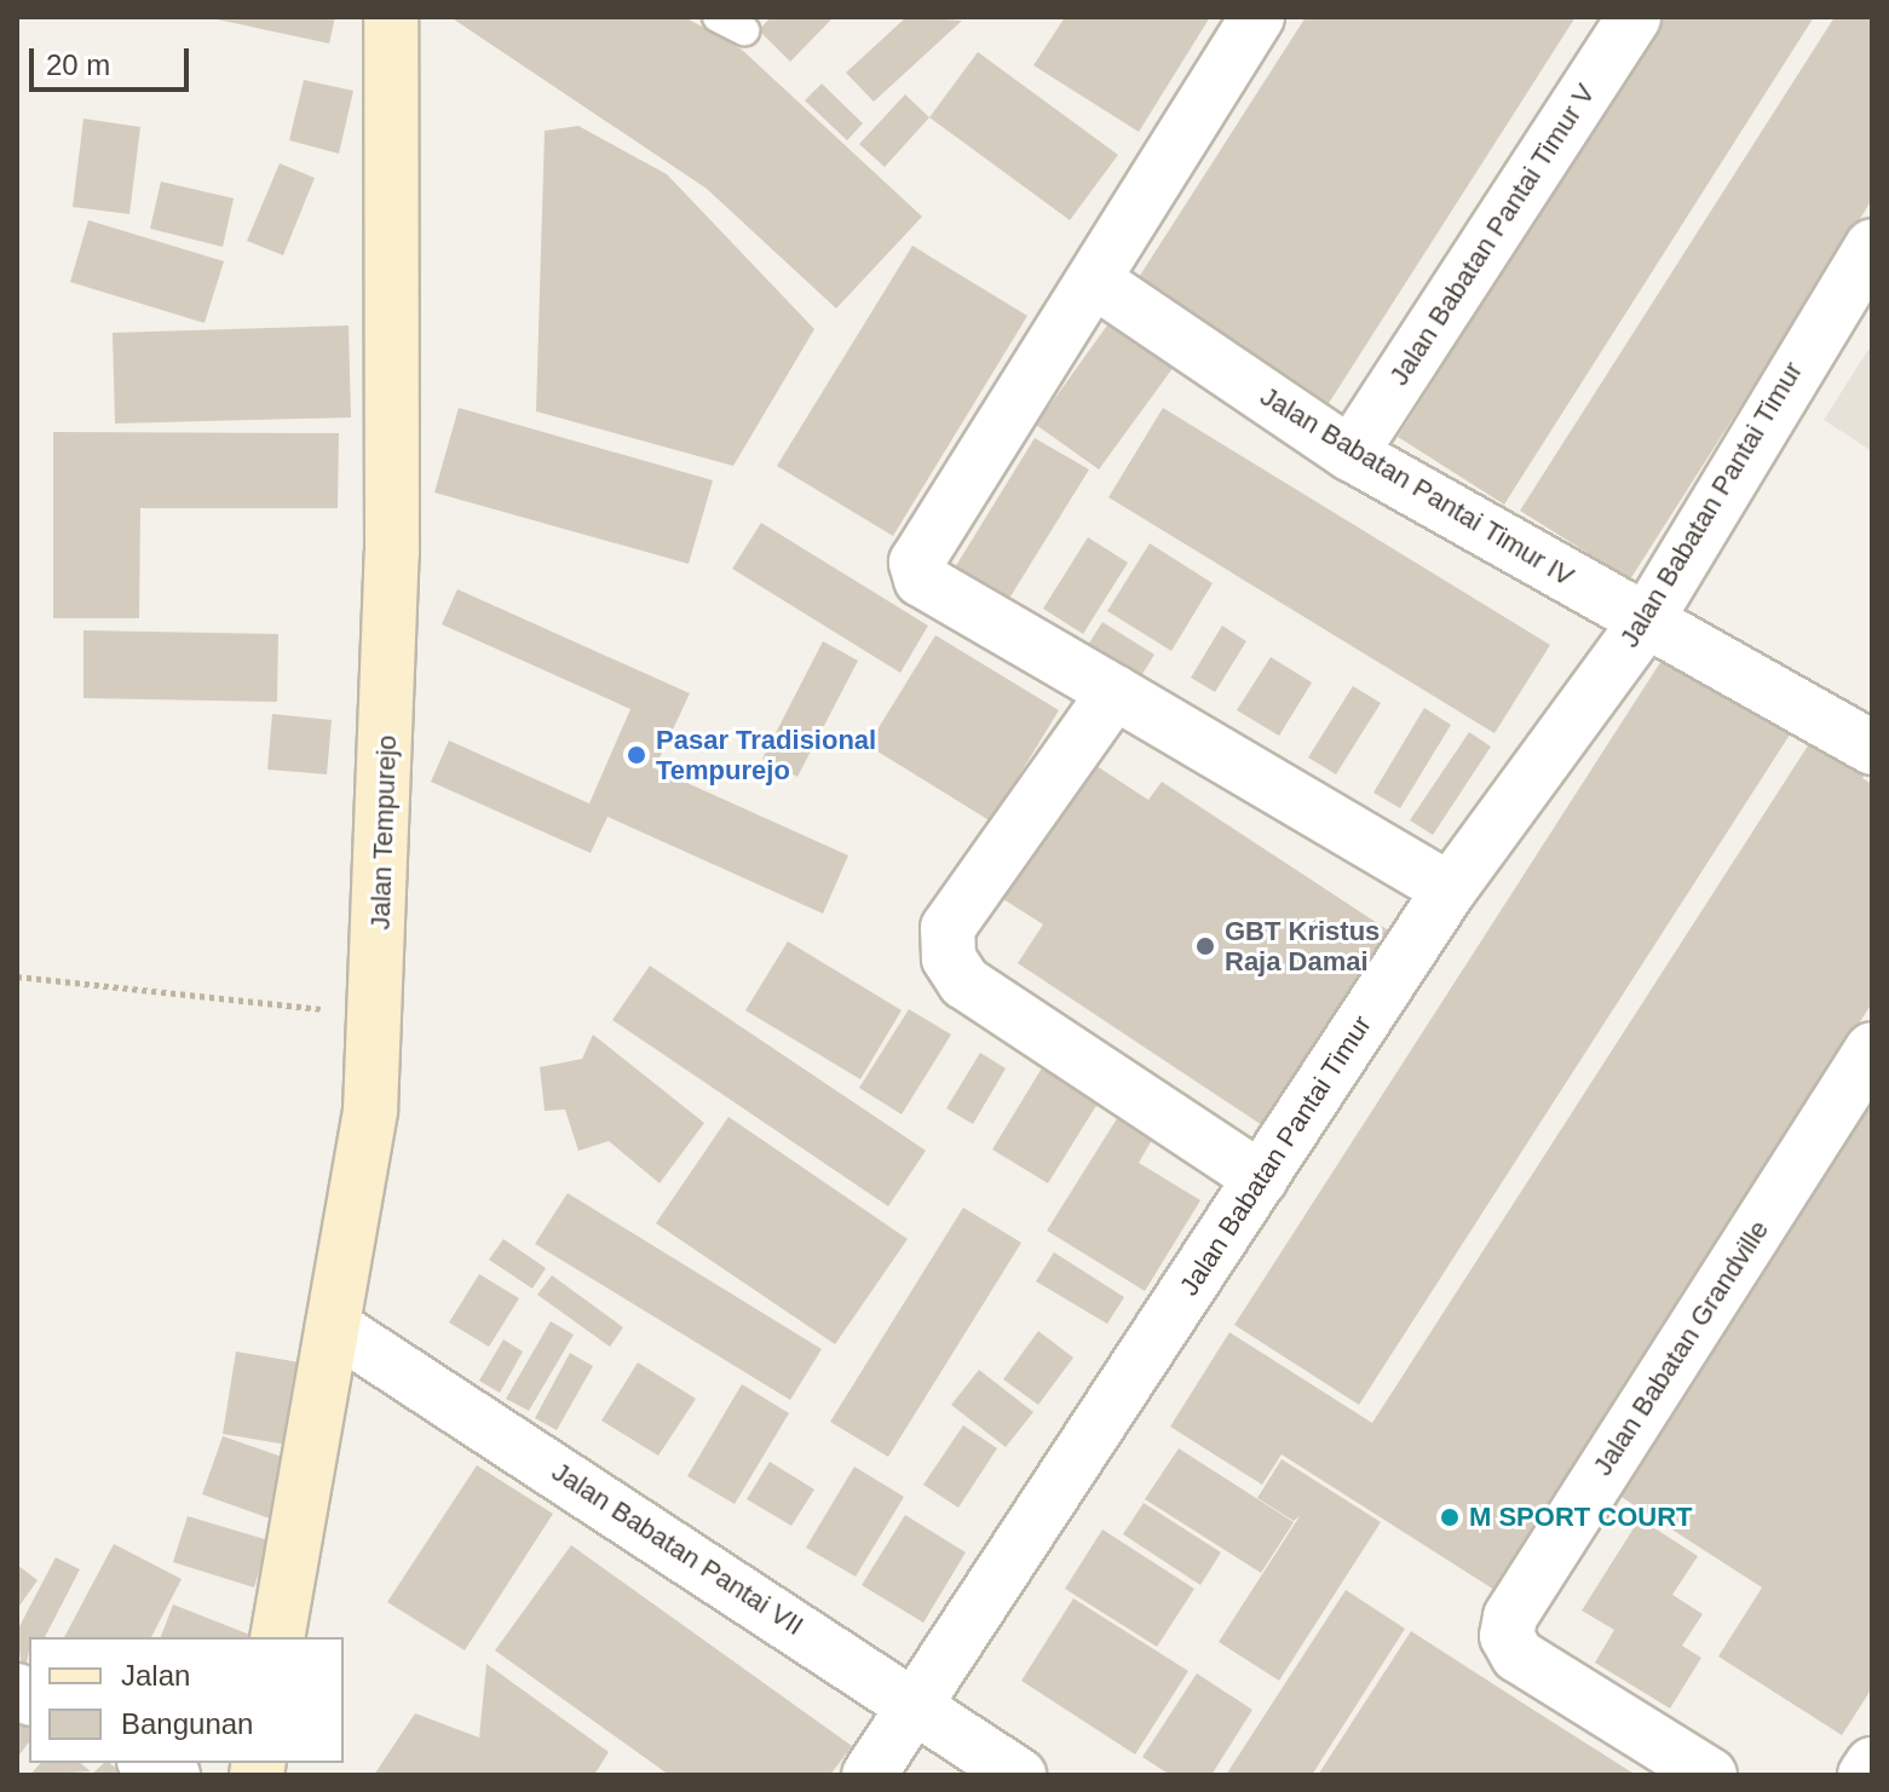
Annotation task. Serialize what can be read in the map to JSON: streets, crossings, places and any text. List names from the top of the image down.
{
  "streets": {
    "main road": ["Jalan Tempurejo"],
    "street": [
      "Jalan Babatan Pantai Timur V",
      "Jalan Babatan Pantai Timur IV",
      "Jalan Babatan Pantai Timur",
      "Jalan Babatan Grandville",
      "Jalan Babatan Pantai VII"
    ]
  },
  "crossings": [
    ["Jalan Babatan Pantai Timur V", "Jalan Babatan Pantai Timur IV"],
    ["Jalan Babatan Pantai Timur IV", "Jalan Babatan Pantai Timur"],
    ["Jalan Babatan Pantai Timur", "Jalan Babatan Pantai VII"],
    ["Jalan Tempurejo", "Jalan Babatan Pantai VII"]
  ],
  "places": ["Pasar Tradisional Tempurejo", "GBT Kristus Raja Damai", "M SPORT COURT"],
  "legend": ["Jalan", "Bangunan"],
  "scale_bar": "20 m"
}
